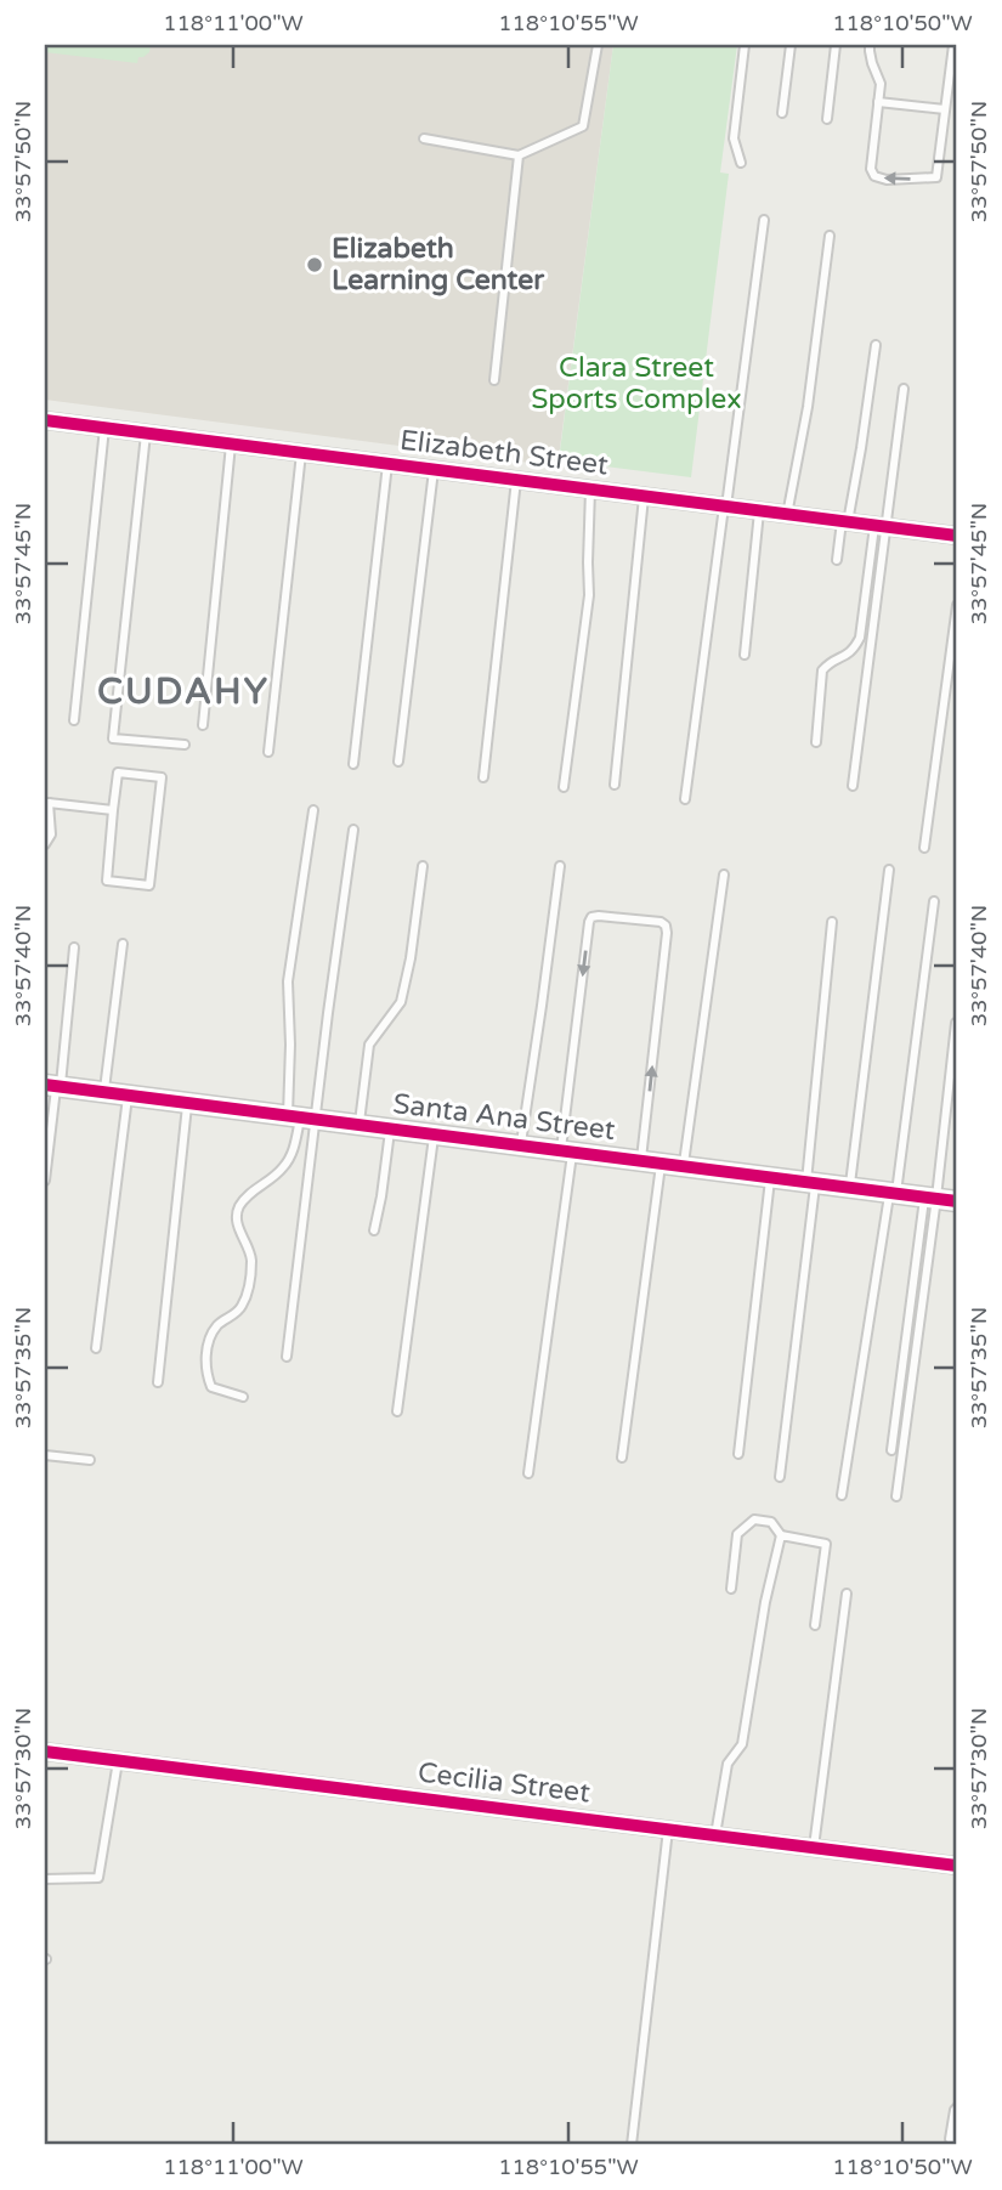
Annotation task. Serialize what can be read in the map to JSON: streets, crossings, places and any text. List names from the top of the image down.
{
  "streets": {
    "street": ["Elizabeth Street", "Santa Ana Street", "Cecilia Street"]
  },
  "districts": ["CUDAHY"],
  "parks": ["Clara Street Sports Complex"],
  "places": ["Elizabeth Learning Center"],
  "coordinates": [
    "118°11'00\"W",
    "118°10'55\"W",
    "118°10'50\"W",
    "33°57'50\"N",
    "33°57'45\"N",
    "33°57'40\"N",
    "33°57'35\"N",
    "33°57'30\"N"
  ]
}
